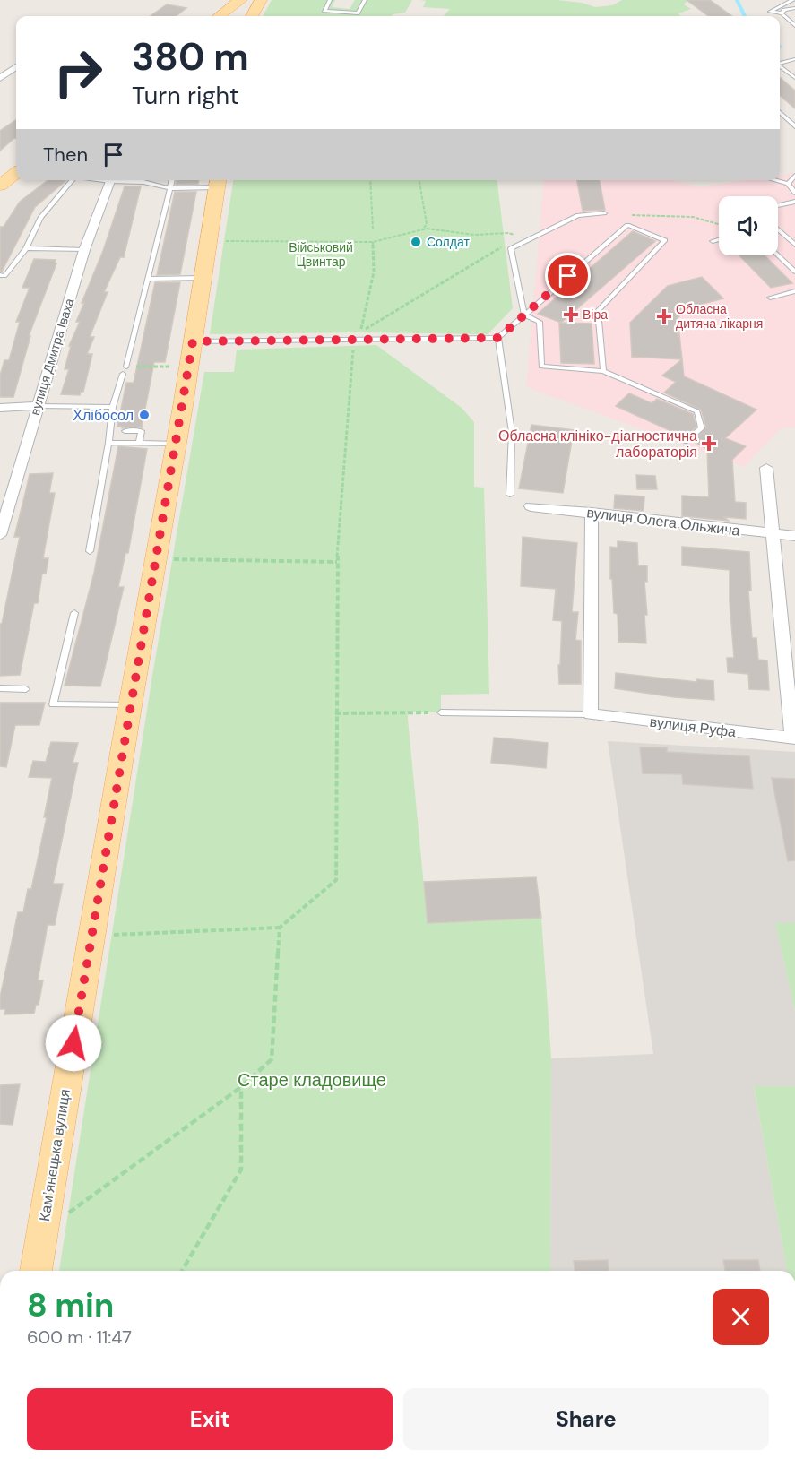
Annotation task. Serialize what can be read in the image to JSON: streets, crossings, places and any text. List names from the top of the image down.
{
  "streets": {
    "main road": ["Камʼянецька вулиця"],
    "street": ["вулиця Дмитра Іваха", "вулиця Олега Ольжича", "вулиця Руфа"]
  },
  "parks": ["Військовий Цвинтар", "Старе кладовище"],
  "places": {
    "other": ["Солдат", "Хлібосол"],
    "health": ["Віра", "Обласна дитяча лікарня", "Обласна клініко-діагностична лабораторія"]
  },
  "page": {
    "turn": ["380 m", "Turn right"],
    "then": "Then",
    "heading": ["8 min", "600 m · 11:47"],
    "buttons": ["Exit", "Share"]
  }
}
